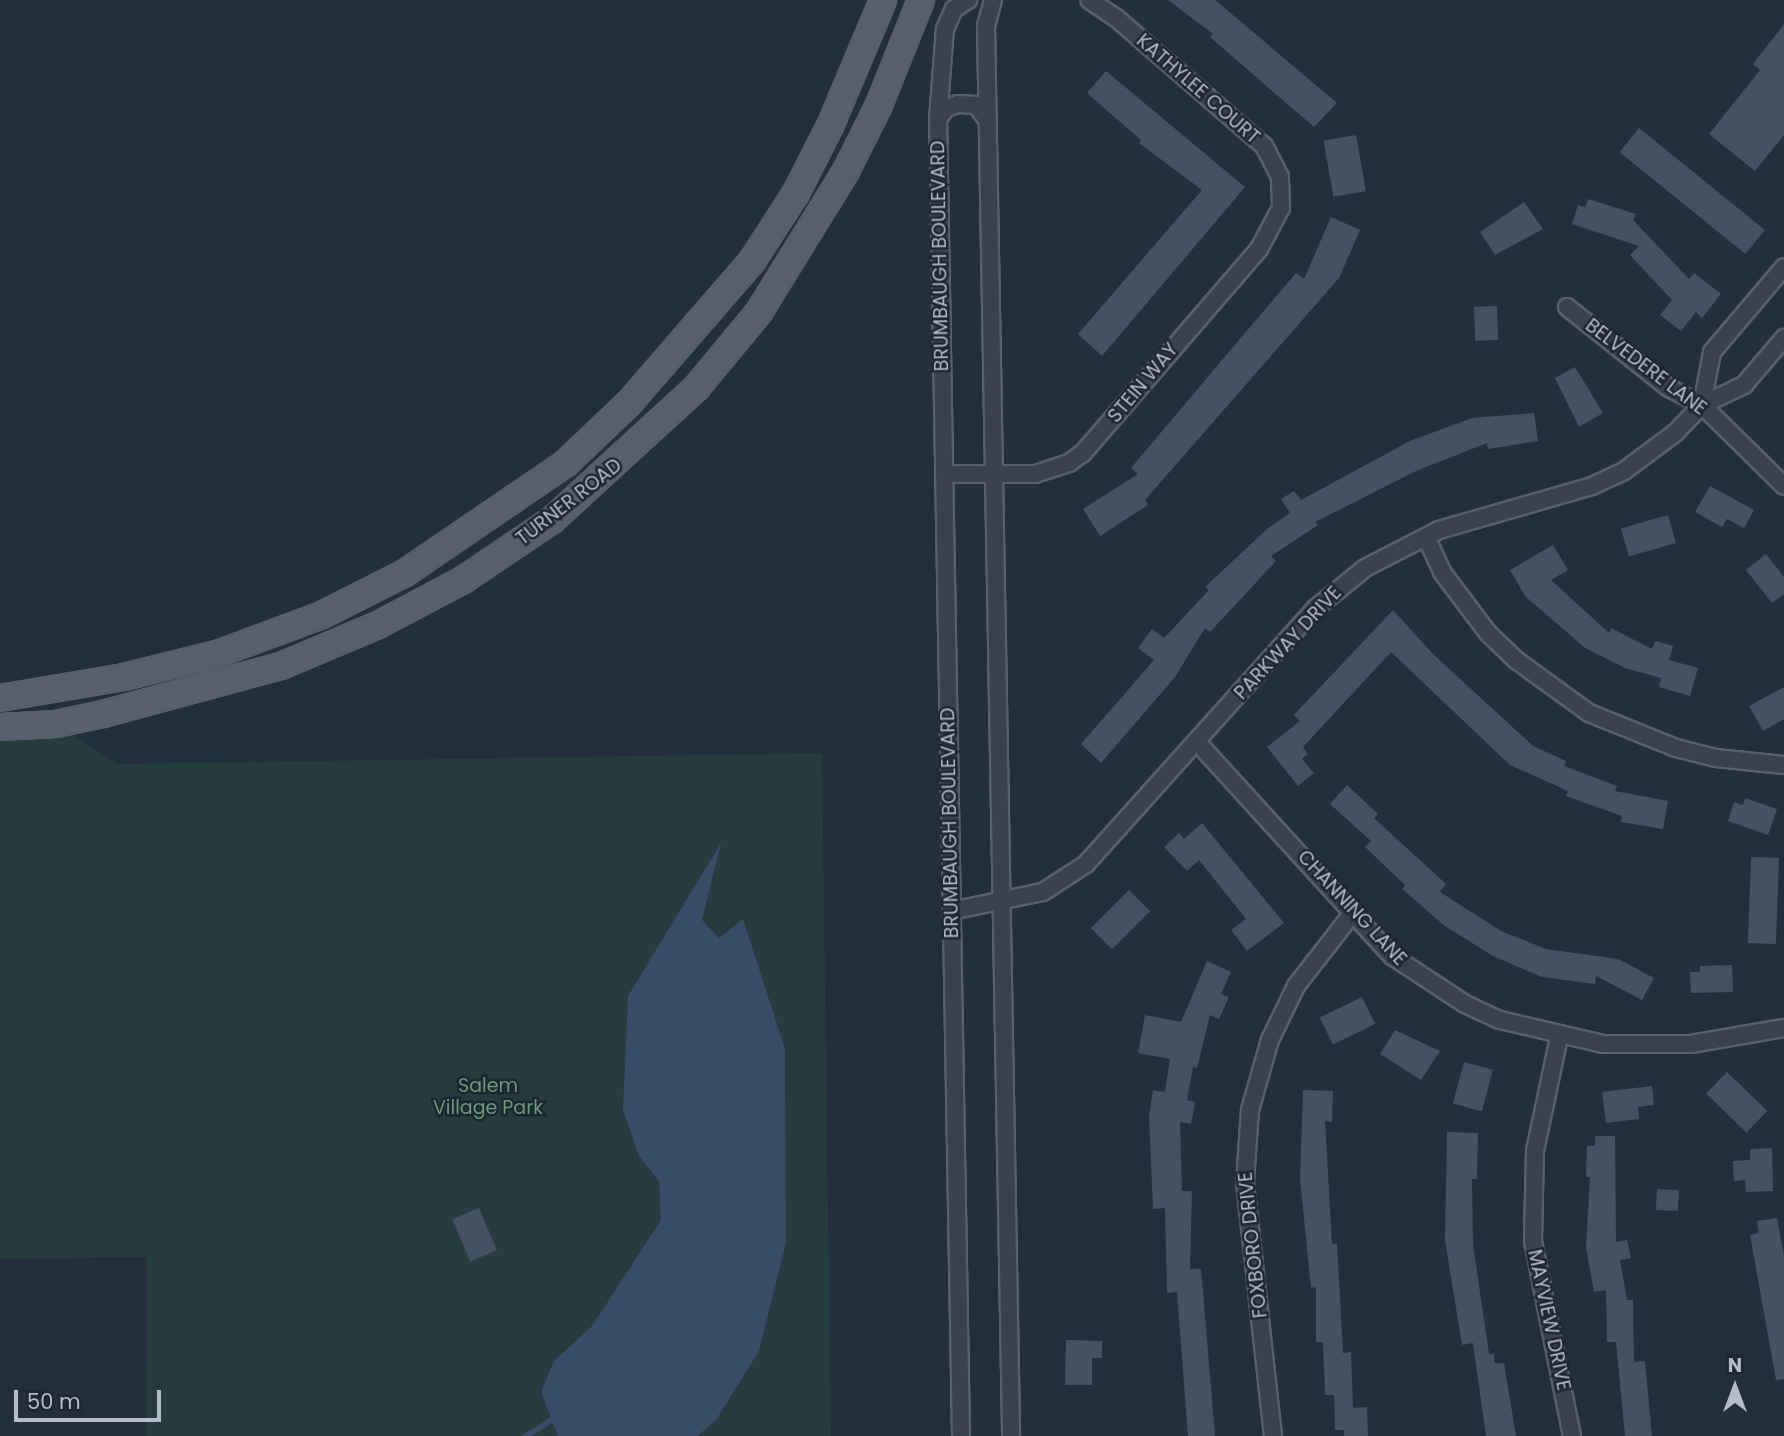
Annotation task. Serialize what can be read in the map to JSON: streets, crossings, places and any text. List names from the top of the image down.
{
  "streets": {
    "main road": ["TURNER ROAD"],
    "street": [
      "KATHYLEE COURT",
      "BRUMBAUGH BOULEVARD",
      "BELVEDERE LANE",
      "STEIN WAY",
      "PARKWAY DRIVE",
      "CHANNING LANE",
      "FOXBORO DRIVE",
      "MAYVIEW DRIVE"
    ]
  },
  "crossings": [
    ["KATHYLEE COURT", "STEIN WAY"],
    ["BRUMBAUGH BOULEVARD", "STEIN WAY"],
    ["BRUMBAUGH BOULEVARD", "PARKWAY DRIVE"],
    ["BELVEDERE LANE", "PARKWAY DRIVE"],
    ["PARKWAY DRIVE", "CHANNING LANE"],
    ["CHANNING LANE", "FOXBORO DRIVE"],
    ["CHANNING LANE", "MAYVIEW DRIVE"]
  ],
  "parks": ["Salem Village Park"],
  "scale_bar": "50 m",
  "north": "top"
}
